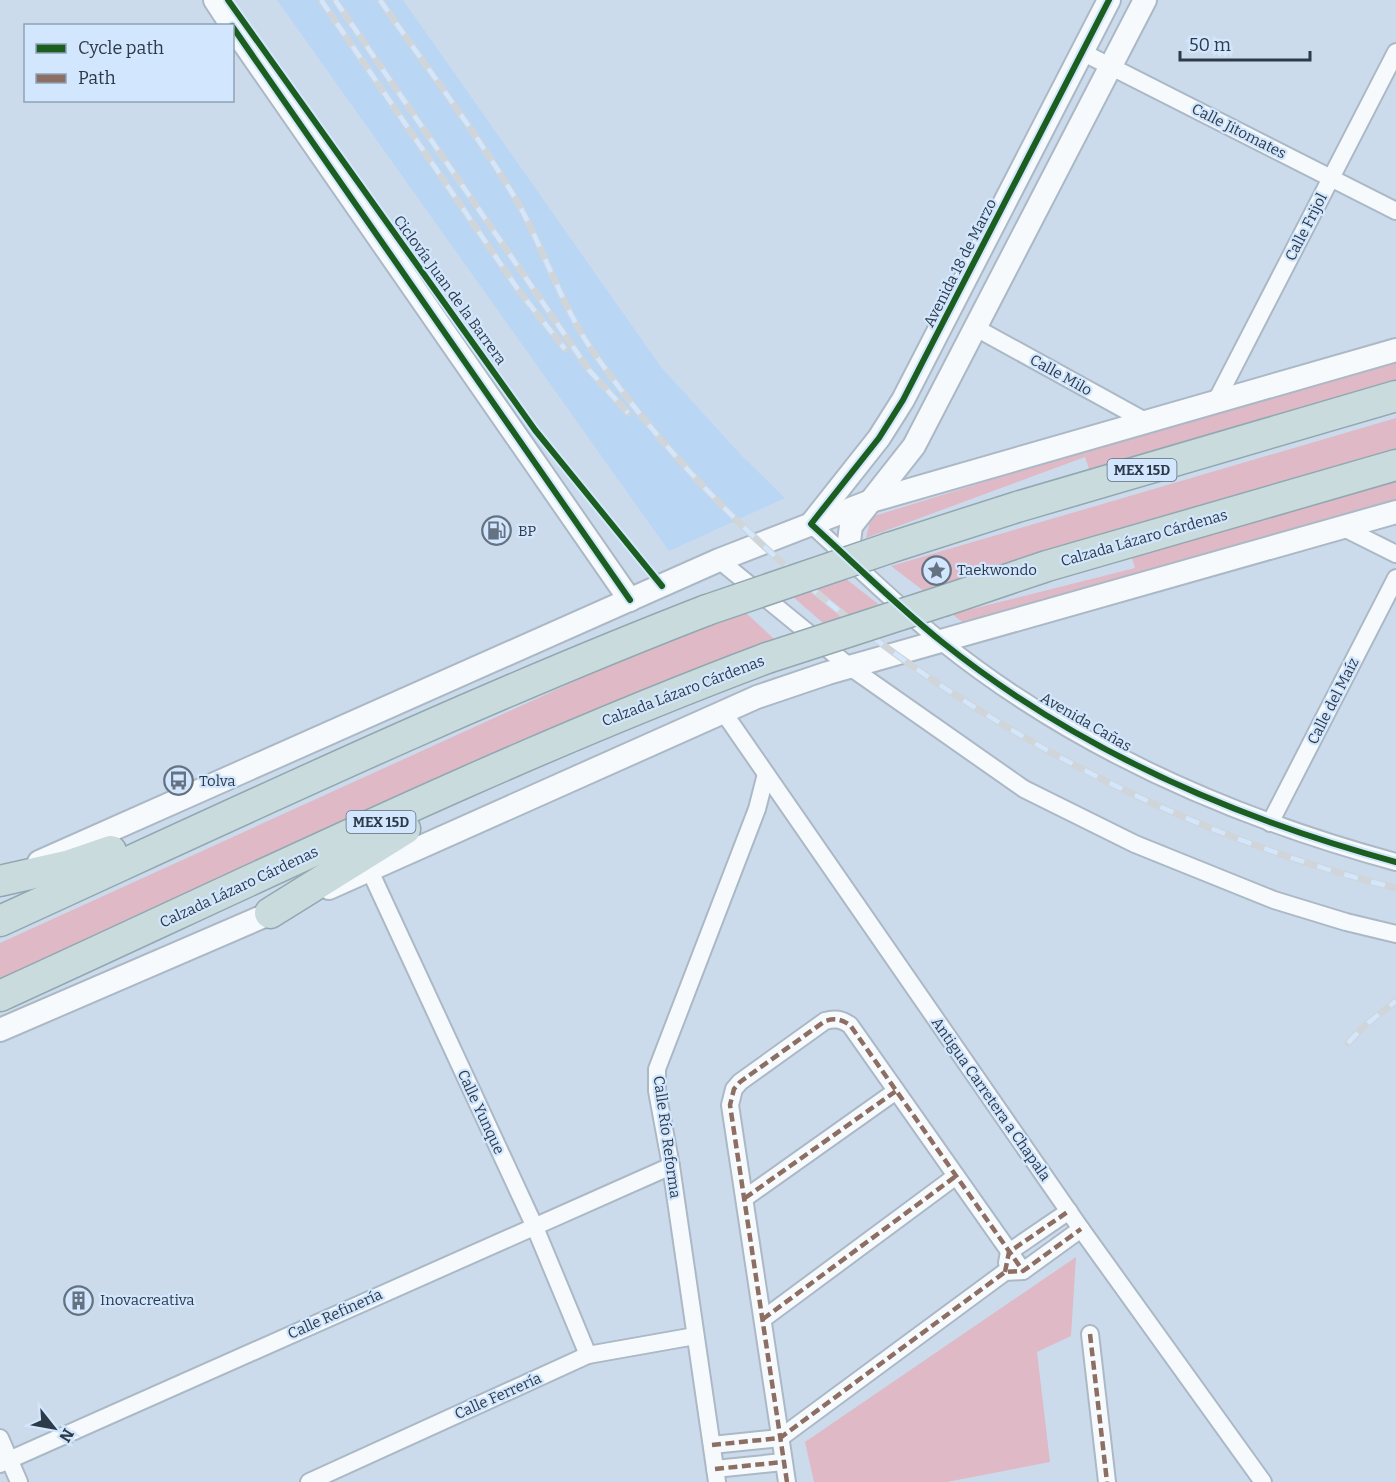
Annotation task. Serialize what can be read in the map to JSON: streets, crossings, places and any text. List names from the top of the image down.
{
  "streets": {
    "highway": ["MEX 15D", "Calzada Lázaro Cárdenas"],
    "main road": ["Avenida 18 de Marzo"],
    "street": [
      "Calle Jitomates",
      "Calle Frijol",
      "Calle Milo",
      "Calle del Maíz",
      "Avenida Cañas",
      "Antigua Carretera a Chapala",
      "Calle Yunque",
      "Calle Río Reforma",
      "Calle Refinería",
      "Calle Ferrería"
    ],
    "cycle path": ["Ciclovía Juan de la Barrera"]
  },
  "crossings": [
    ["Calle Jitomates", "Calle Frijol"],
    ["Calle Jitomates", "Avenida 18 de Marzo"],
    ["Avenida 18 de Marzo", "Avenida Cañas"],
    ["Calle del Maíz", "Avenida Cañas"],
    ["Antigua Carretera a Chapala", "Calle Río Reforma"],
    ["Calle Yunque", "Calle Refinería"],
    ["Calle Yunque", "Calle Ferrería"],
    ["Calle Río Reforma", "Calle Refinería"],
    ["Calle Río Reforma", "Calle Ferrería"]
  ],
  "places": {
    "fuel station": ["BP"],
    "place": ["Taekwondo"],
    "bus stop": ["Tolva"],
    "building": ["Inovacreativa"]
  },
  "legend": ["Cycle path", "Path"],
  "scale_bar": "50 m",
  "north": "bottom right"
}
